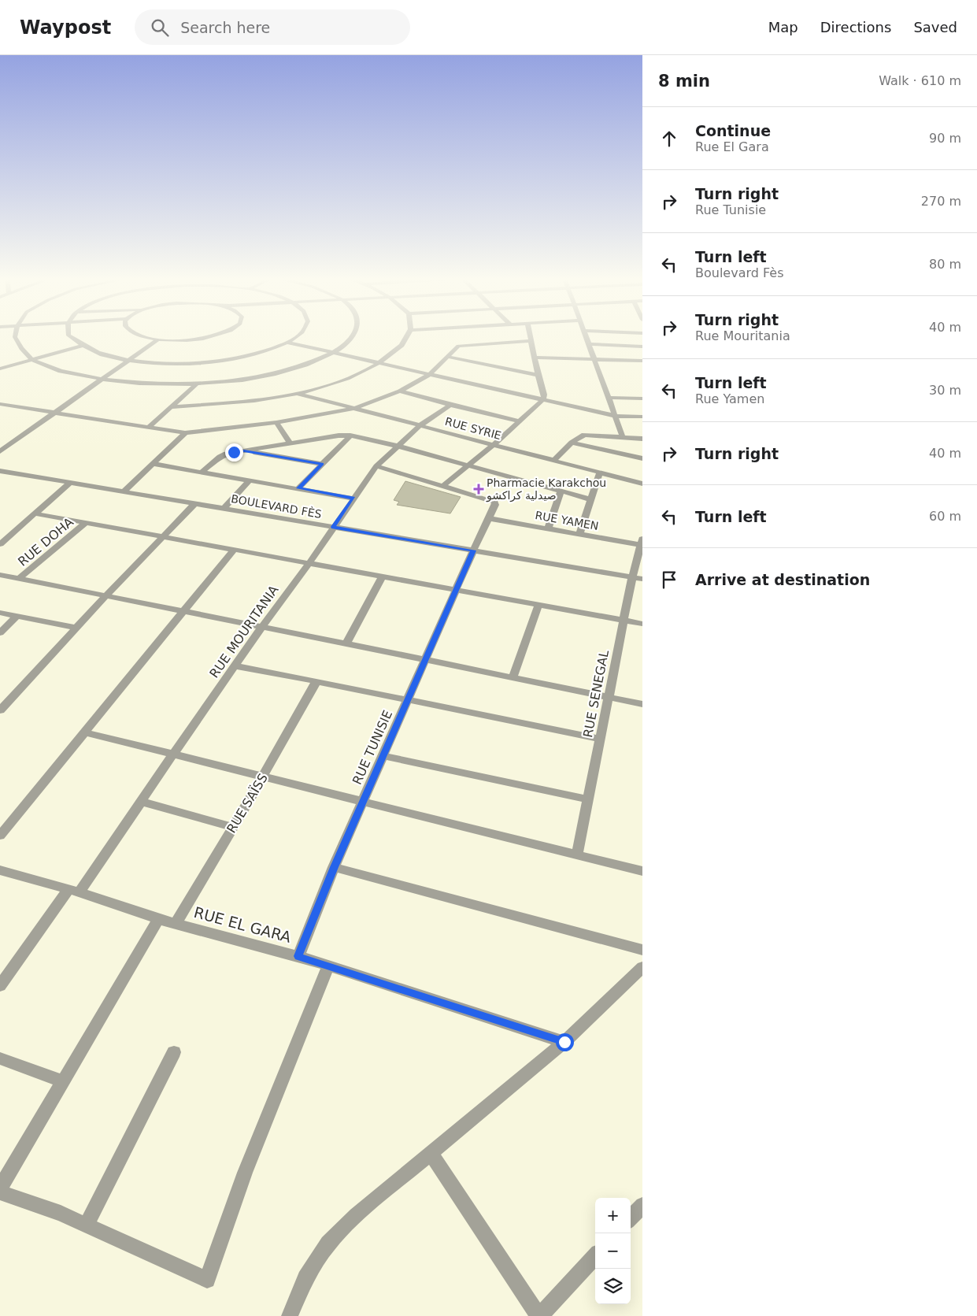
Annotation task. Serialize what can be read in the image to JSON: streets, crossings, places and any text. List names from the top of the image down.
{
  "streets": {
    "street": [
      "RUE SYRIE",
      "BOULEVARD FÈS",
      "RUE YAMEN",
      "RUE DOHA",
      "RUE MOURITANIA",
      "RUE SENEGAL",
      "RUE TUNISIE",
      "RUE SAÏSS",
      "RUE EL GARA"
    ]
  },
  "crossings": [
    ["RUE SYRIE", "RUE MOURITANIA"],
    ["BOULEVARD FÈS", "RUE MOURITANIA"],
    ["BOULEVARD FÈS", "RUE SENEGAL"],
    ["BOULEVARD FÈS", "RUE TUNISIE"],
    ["RUE YAMEN", "RUE SENEGAL"],
    ["RUE YAMEN", "RUE TUNISIE"],
    ["RUE MOURITANIA", "RUE EL GARA"],
    ["RUE TUNISIE", "RUE EL GARA"],
    ["RUE SAÏSS", "RUE EL GARA"]
  ],
  "places": {
    "health": ["Pharmacie Karakchou صيدلية كراكشو"]
  },
  "page": {
    "header": "Waypost",
    "search": "Search here",
    "nav": ["Map", "Directions", "Saved"],
    "heading": ["8 min", "Walk · 610 m"],
    "list": [
      ["Continue", "Rue El Gara", "90 m"],
      ["Turn right", "Rue Tunisie", "270 m"],
      ["Turn left", "Boulevard Fès", "80 m"],
      ["Turn right", "Rue Mouritania", "40 m"],
      ["Turn left", "Rue Yamen", "30 m"],
      ["Turn right", "40 m"],
      ["Turn left", "60 m"],
      "Arrive at destination"
    ],
    "map_buttons": ["+", "−"]
  }
}
